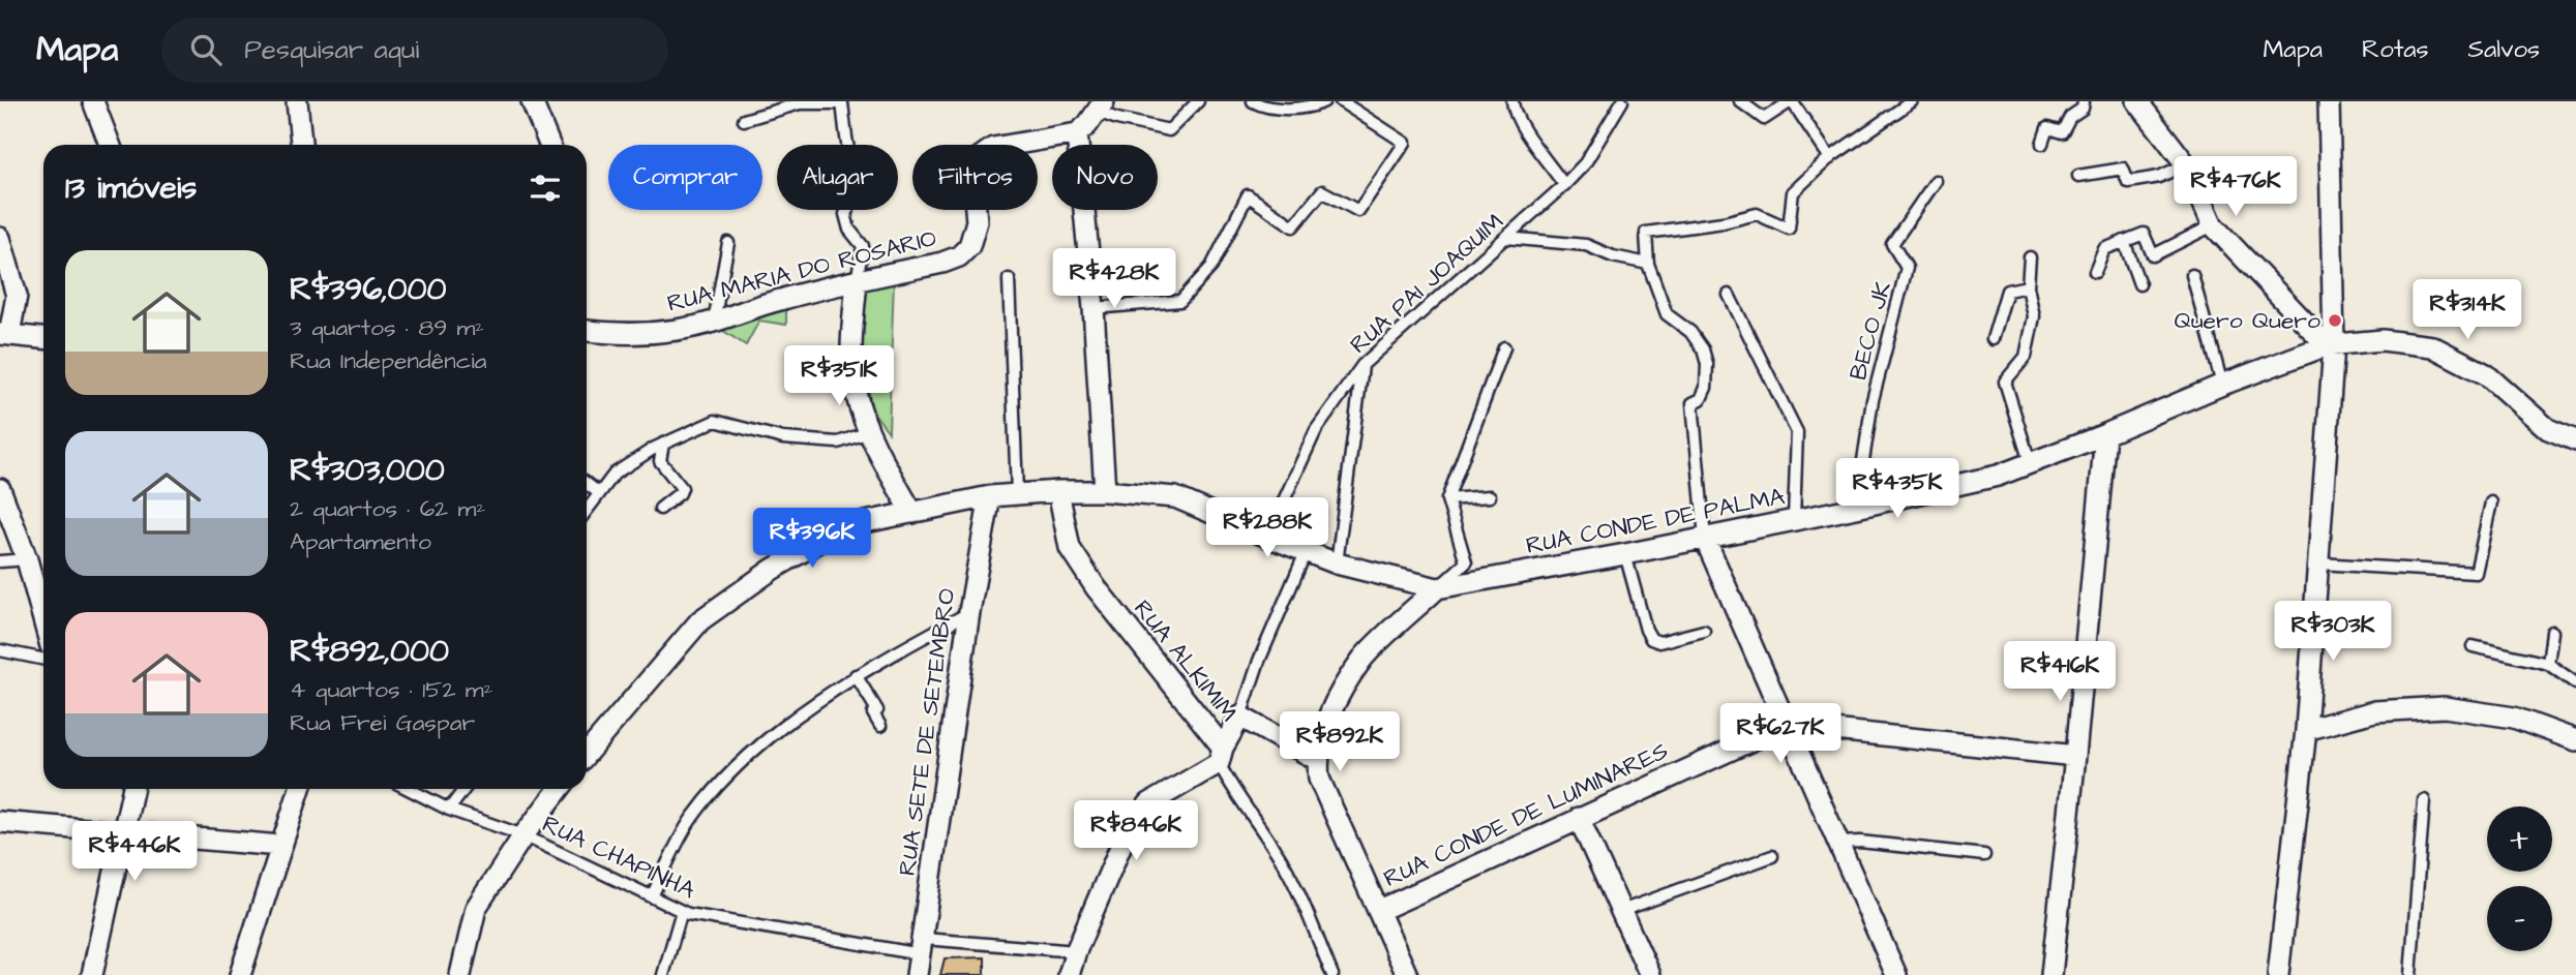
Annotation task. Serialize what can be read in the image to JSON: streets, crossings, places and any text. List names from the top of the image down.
{
  "streets": {
    "street": [
      "RUA MARIA DO ROSARIO",
      "RUA CONDE DE PALMA",
      "RUA ALKIMIM",
      "RUA SETE DE SETEMBRO",
      "RUA CONDE DE LUMINARES"
    ],
    "lane": ["RUA PAI JOAQUIM", "BECO JK", "RUA CHAPINHA"]
  },
  "crossings": [
    ["RUA PAI JOAQUIM", "RUA CONDE DE PALMA"],
    ["BECO JK", "RUA CONDE DE PALMA"],
    ["RUA CONDE DE PALMA", "RUA ALKIMIM"],
    ["RUA CONDE DE PALMA", "RUA SETE DE SETEMBRO"],
    ["RUA SETE DE SETEMBRO", "RUA CHAPINHA"]
  ],
  "places": ["Quero Quero"],
  "page": {
    "header": "Mapa",
    "search": "Pesquisar aqui",
    "nav": ["Mapa", "Rotas", "Salvos"],
    "chip": [
      "Comprar",
      "Alugar",
      "Filtros",
      "Novo"
    ],
    "heading": "13 imóveis",
    "price": [
      "R$476K",
      "R$428K",
      "R$314K",
      "R$351K",
      "R$435K",
      "R$288K",
      "R$396K",
      "R$303K",
      "R$416K",
      "R$627K",
      "R$892K",
      "R$846K",
      "R$446K"
    ],
    "list": [
      {
        "name": "R$396,000",
        "note": "3 quartos · 89 m² · Rua Independência"
      },
      {
        "name": "R$303,000",
        "note": "2 quartos · 62 m² · Apartamento"
      },
      {
        "name": "R$892,000",
        "note": "4 quartos · 152 m² · Rua Frei Gaspar"
      }
    ],
    "map_buttons": ["+", "−"]
  }
}
